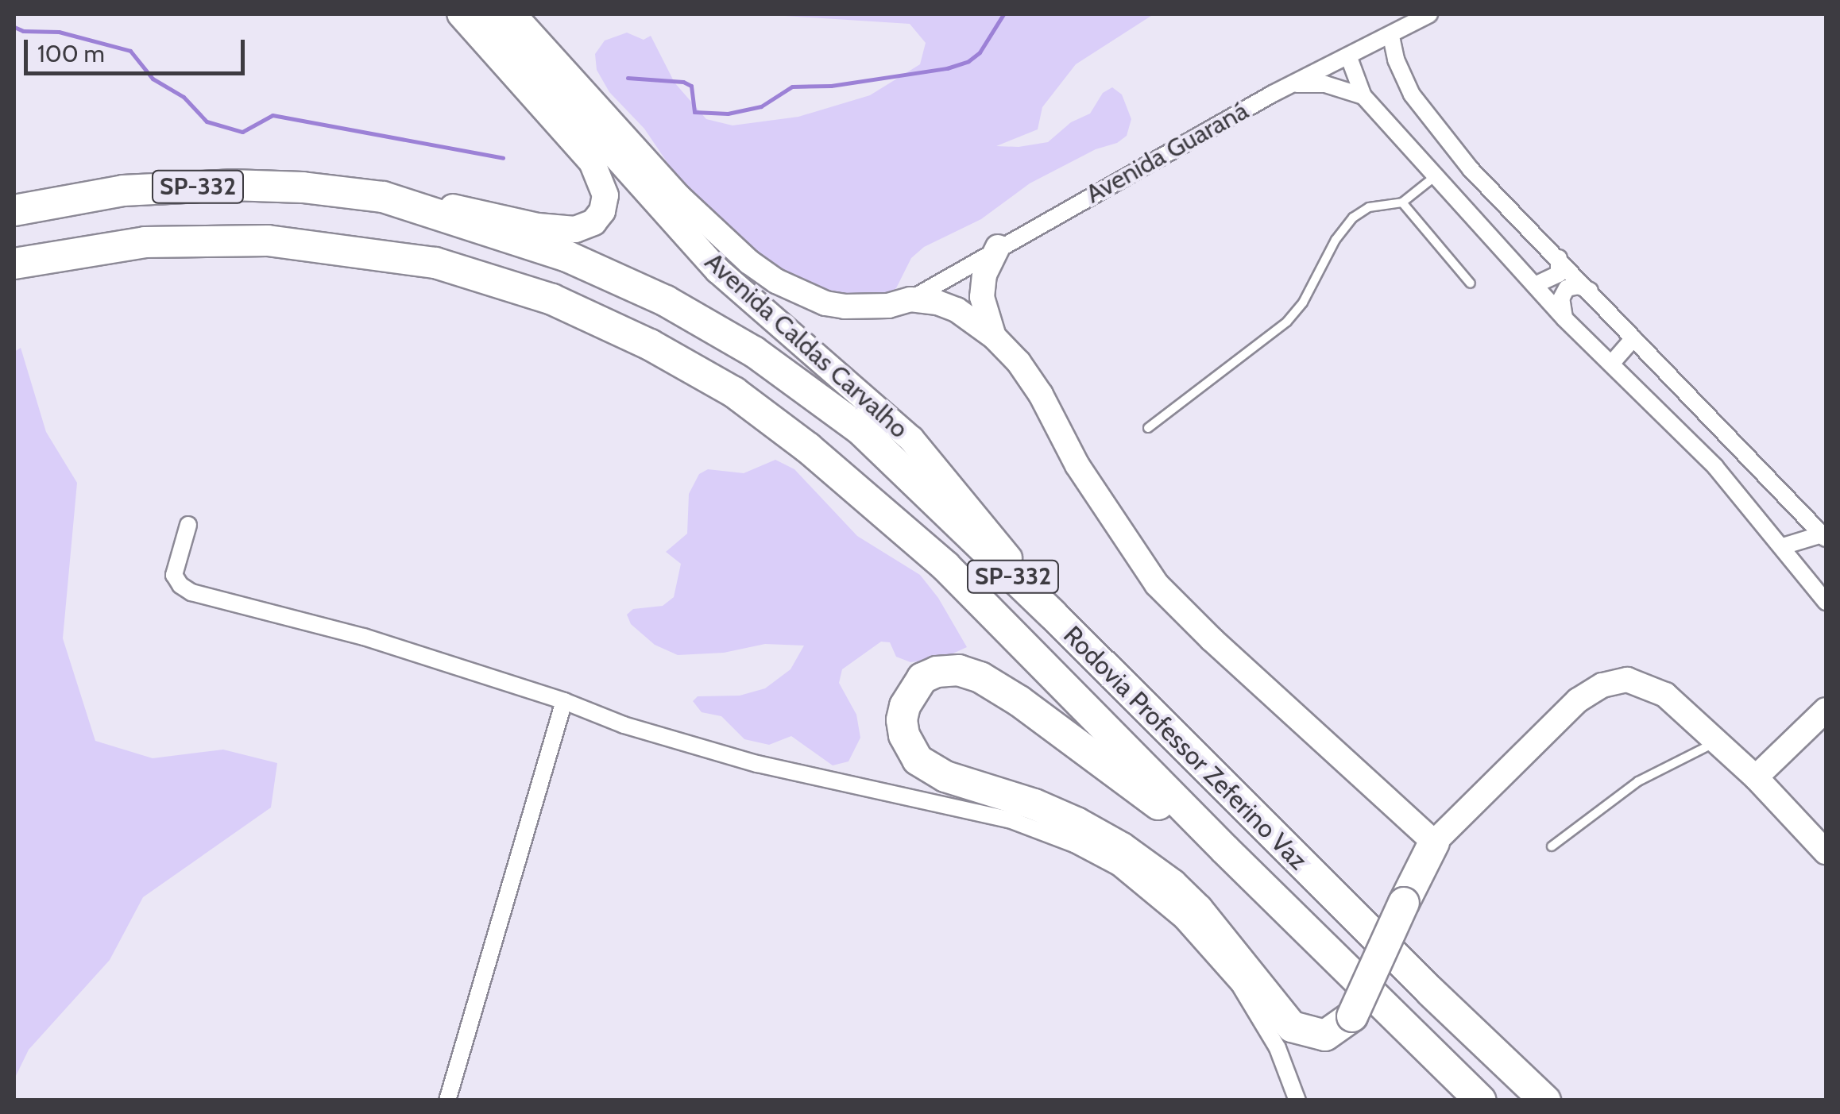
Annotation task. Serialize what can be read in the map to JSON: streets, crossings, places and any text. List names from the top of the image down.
{
  "streets": {
    "highway": ["SP-332", "Rodovia Professor Zeferino Vaz"],
    "main road": ["Avenida Caldas Carvalho"],
    "street": ["Avenida Guaraná"]
  },
  "crossings": [
    ["Avenida Guaraná", "Avenida Caldas Carvalho"],
    ["Avenida Caldas Carvalho", "Rodovia Professor Zeferino Vaz"]
  ],
  "scale_bar": "100 m"
}
